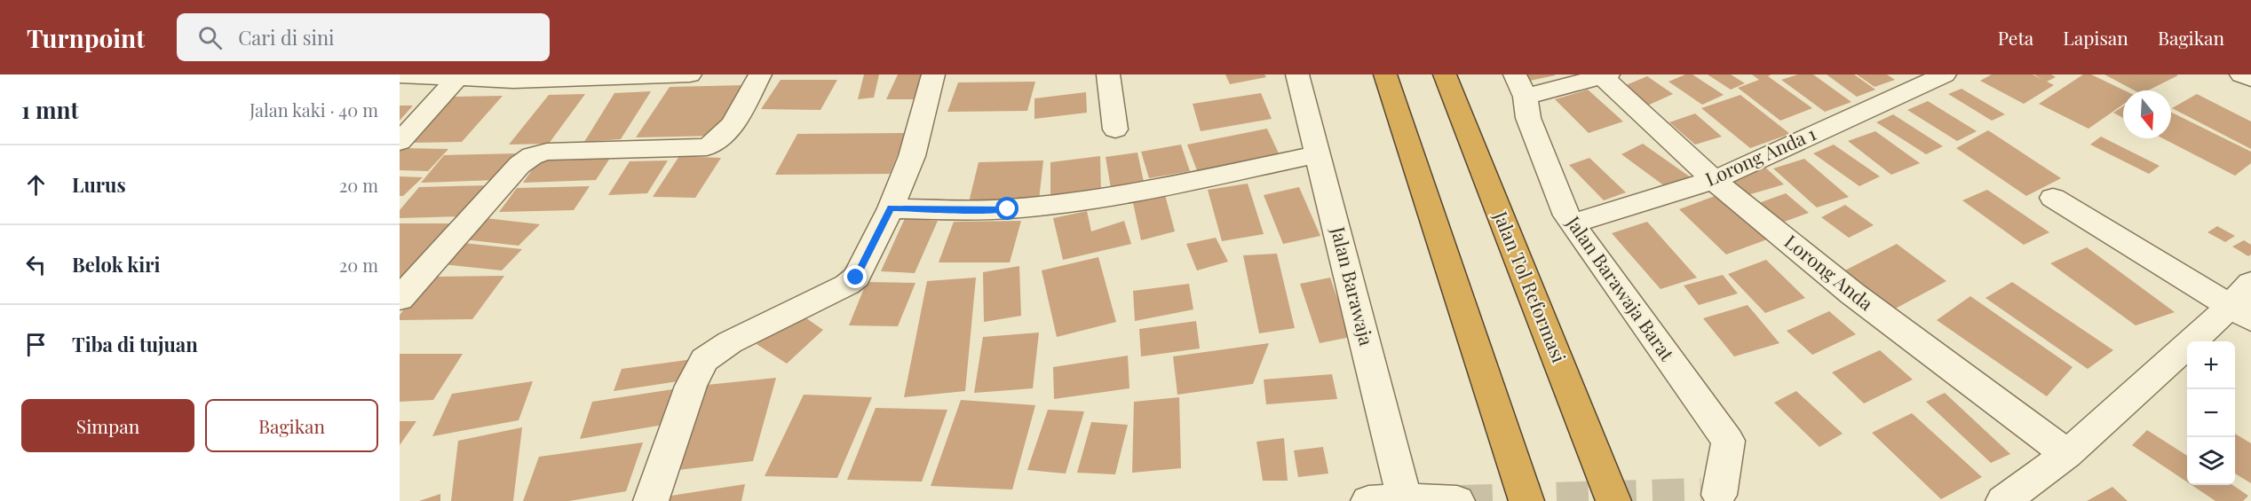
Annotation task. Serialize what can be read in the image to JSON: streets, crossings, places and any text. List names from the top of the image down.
{
  "streets": {
    "highway": ["Jalan Tol Reformasi"],
    "street": [
      "Lorong Anda 1",
      "Lorong Anda",
      "Jalan Barawaja",
      "Jalan Barawaja Barat"
    ]
  },
  "crossings": [
    ["Lorong Anda 1", "Lorong Anda"],
    ["Lorong Anda 1", "Jalan Barawaja Barat"]
  ],
  "north": "bottom",
  "page": {
    "header": "Turnpoint",
    "search": "Cari di sini",
    "nav": ["Peta", "Lapisan", "Bagikan"],
    "heading": ["1 mnt", "Jalan kaki · 40 m"],
    "list": [
      ["Lurus", "20 m"],
      ["Belok kiri", "20 m"],
      "Tiba di tujuan"
    ],
    "map_buttons": ["+", "−"],
    "buttons": ["Simpan", "Bagikan"]
  }
}
